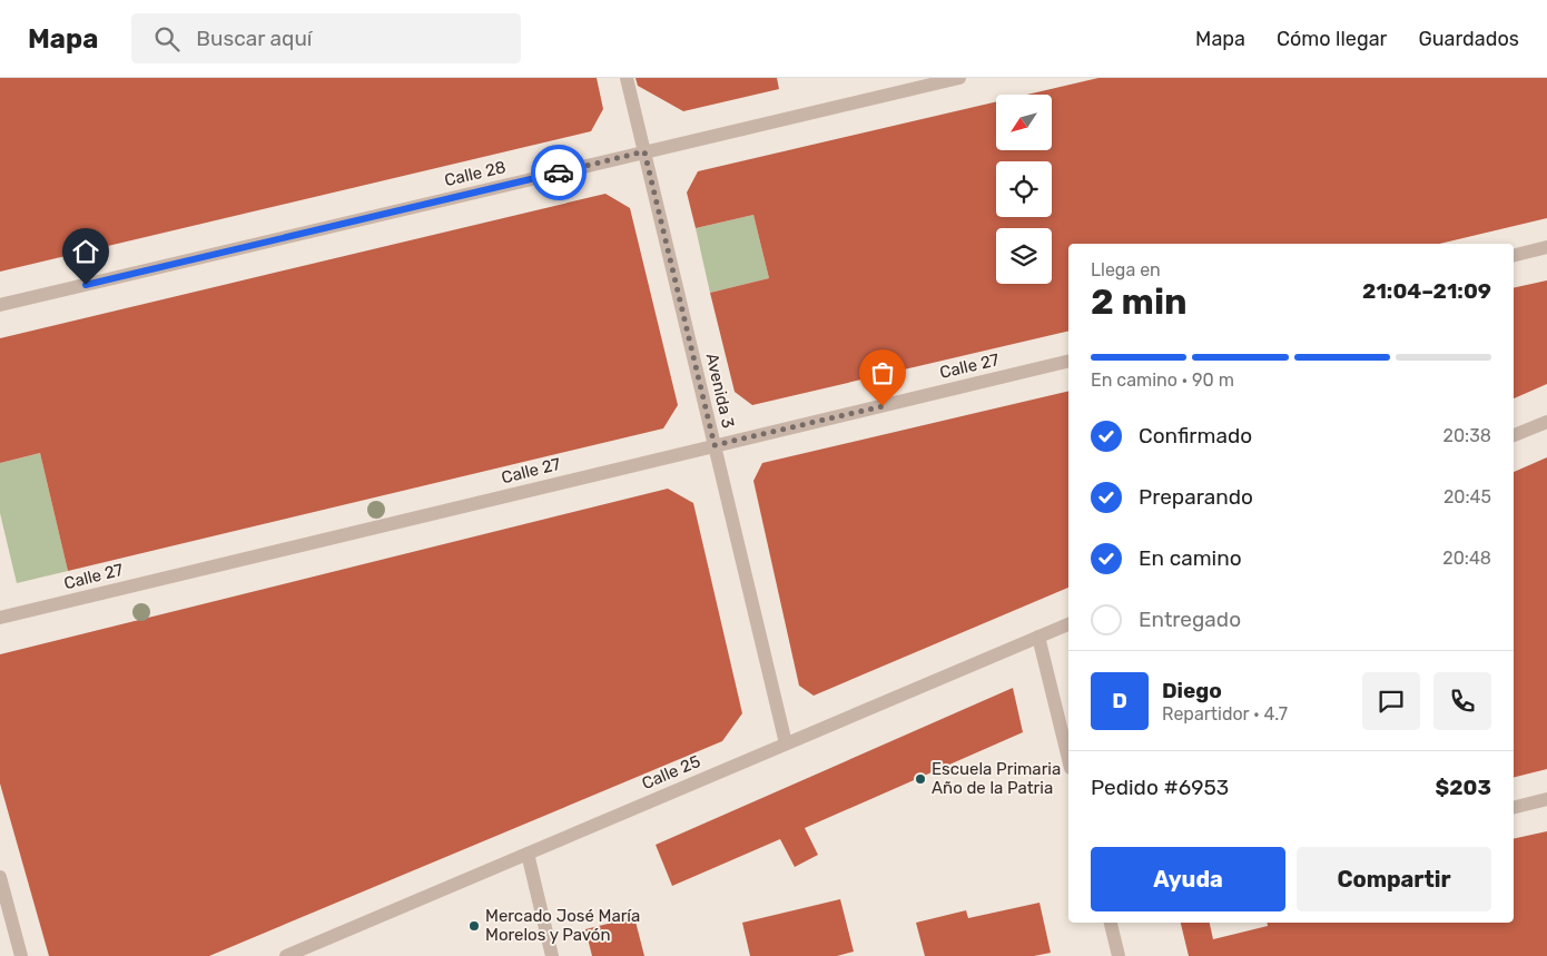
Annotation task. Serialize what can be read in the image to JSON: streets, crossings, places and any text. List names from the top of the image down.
{
  "streets": {
    "street": [
      "Calle 28",
      "Calle 27",
      "Avenida 3",
      "Calle 25"
    ]
  },
  "crossings": [
    ["Calle 28", "Avenida 3"],
    ["Calle 27", "Avenida 3"],
    ["Avenida 3", "Calle 25"]
  ],
  "places": ["Escuela Primaria Año de la Patria", "Mercado José María Morelos y Pavón"],
  "north": "bottom left",
  "page": {
    "header": "Mapa",
    "search": "Buscar aquí",
    "nav": ["Mapa", "Cómo llegar", "Guardados"],
    "heading": ["2 min", "Llega en", "21:04–21:09"],
    "panel": [
      "Diego",
      "Repartidor · 4.7",
      "Pedido #6953",
      "$203"
    ],
    "bar": "En camino · 90 m",
    "list": [
      ["Confirmado", "20:38"],
      ["Preparando", "20:45"],
      ["En camino", "20:48"],
      "Entregado"
    ],
    "round": "D",
    "buttons": ["Ayuda", "Compartir"]
  }
}
